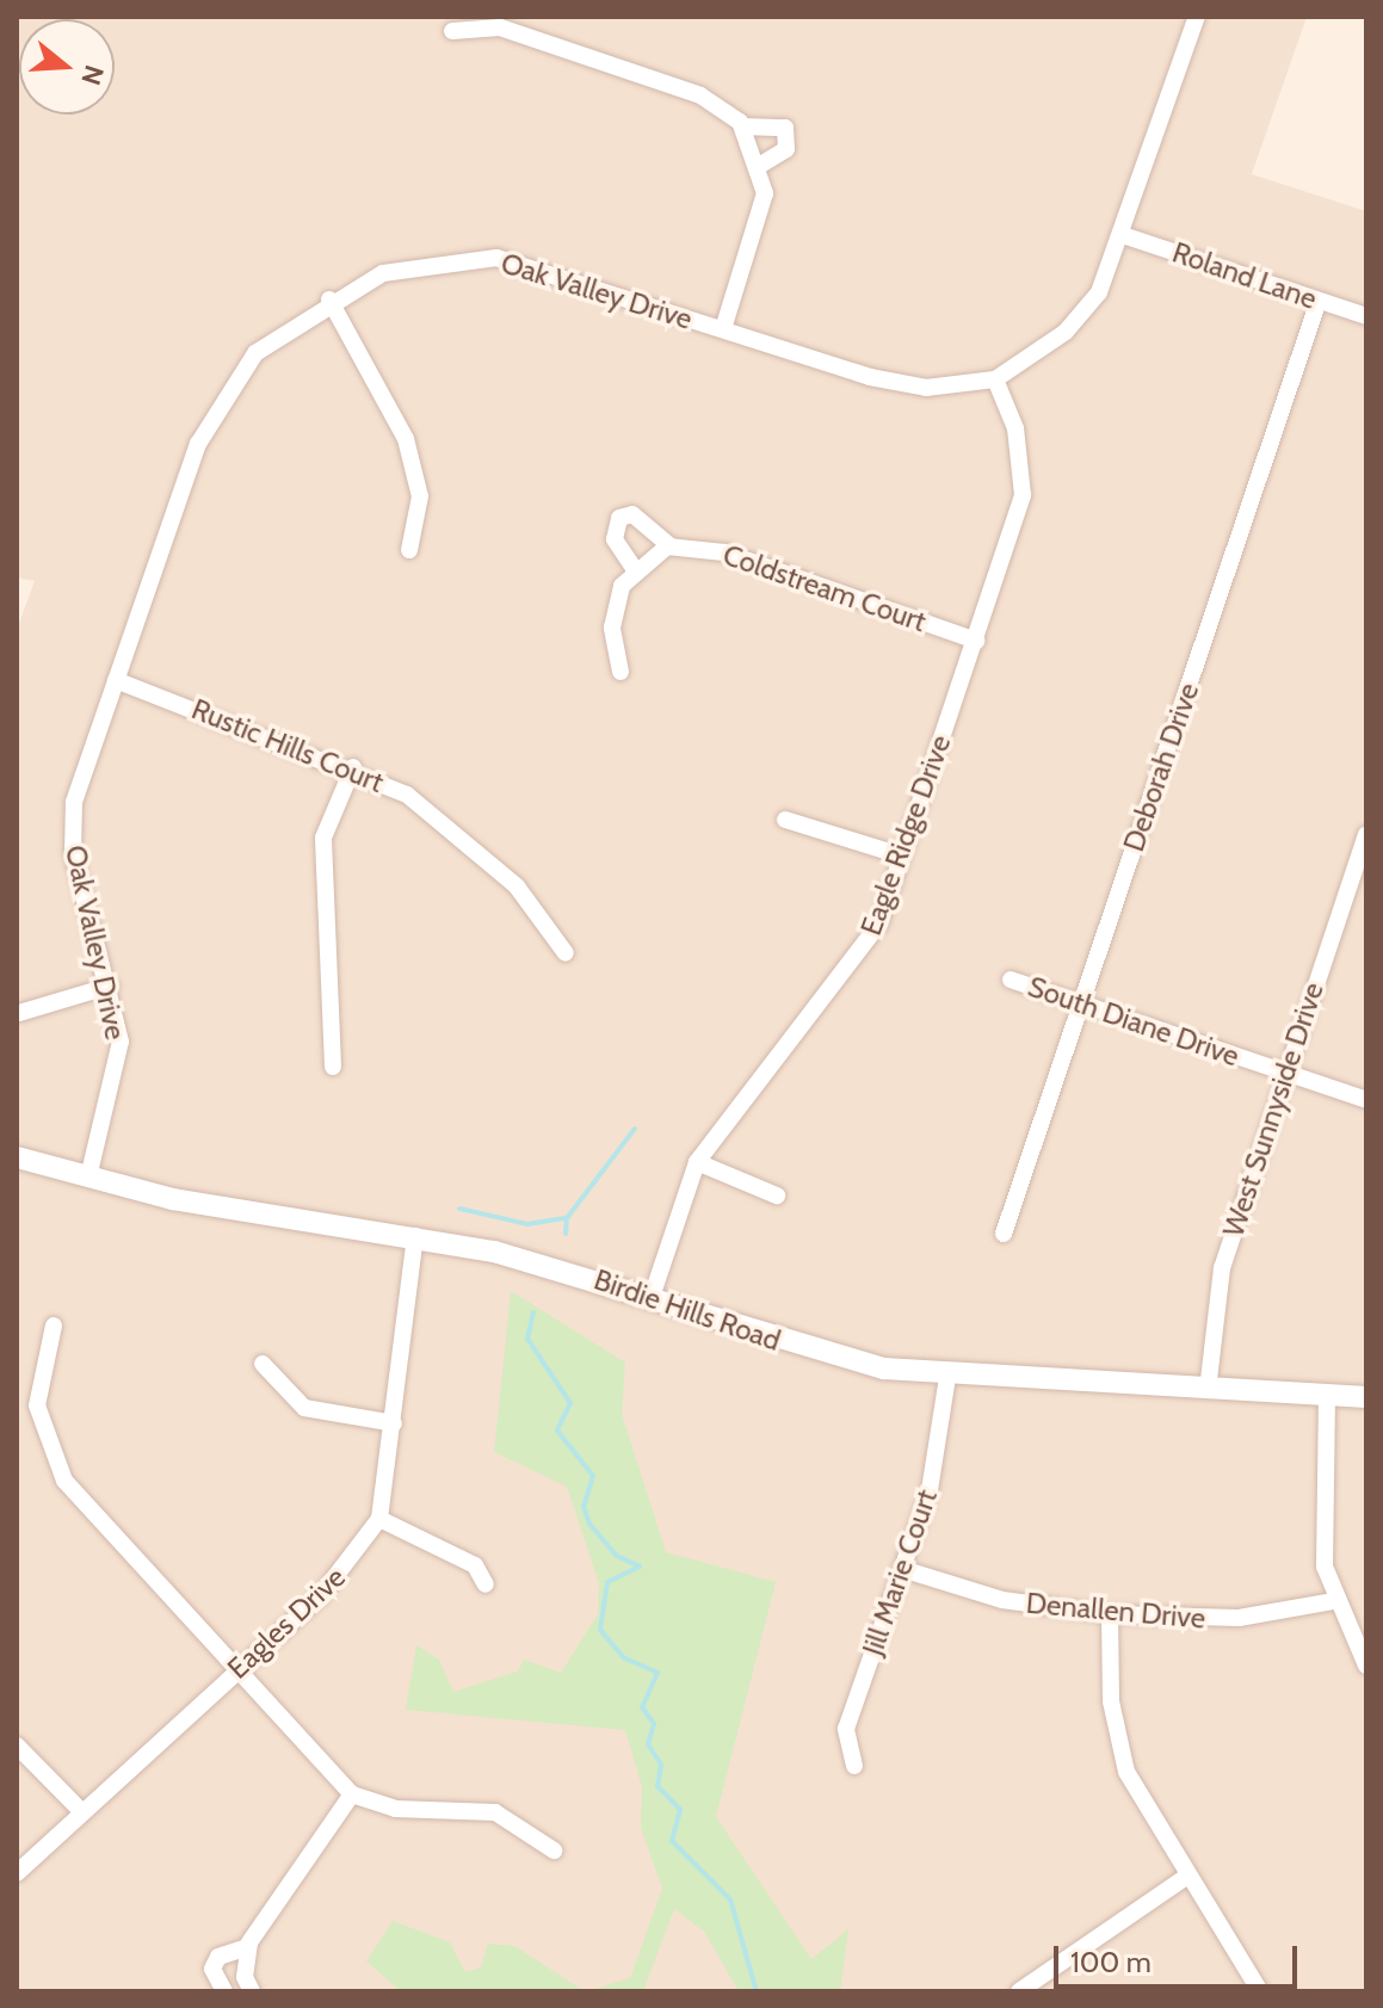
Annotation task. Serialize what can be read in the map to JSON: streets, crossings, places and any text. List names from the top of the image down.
{
  "streets": {
    "main road": ["Birdie Hills Road"],
    "street": [
      "Roland Lane",
      "Oak Valley Drive",
      "Coldstream Court",
      "Rustic Hills Court",
      "Deborah Drive",
      "Eagle Ridge Drive",
      "South Diane Drive",
      "West Sunnyside Drive",
      "Jill Marie Court",
      "Denallen Drive",
      "Eagles Drive"
    ]
  },
  "crossings": [
    ["Roland Lane", "Deborah Drive"],
    ["Oak Valley Drive", "Rustic Hills Court"],
    ["Oak Valley Drive", "Eagle Ridge Drive"],
    ["Oak Valley Drive", "Birdie Hills Road"],
    ["Coldstream Court", "Eagle Ridge Drive"],
    ["Deborah Drive", "South Diane Drive"],
    ["Eagle Ridge Drive", "Birdie Hills Road"],
    ["South Diane Drive", "West Sunnyside Drive"],
    ["West Sunnyside Drive", "Birdie Hills Road"],
    ["Birdie Hills Road", "Jill Marie Court"],
    ["Birdie Hills Road", "Eagles Drive"],
    ["Jill Marie Court", "Denallen Drive"]
  ],
  "scale_bar": "100 m",
  "north": "right"
}
